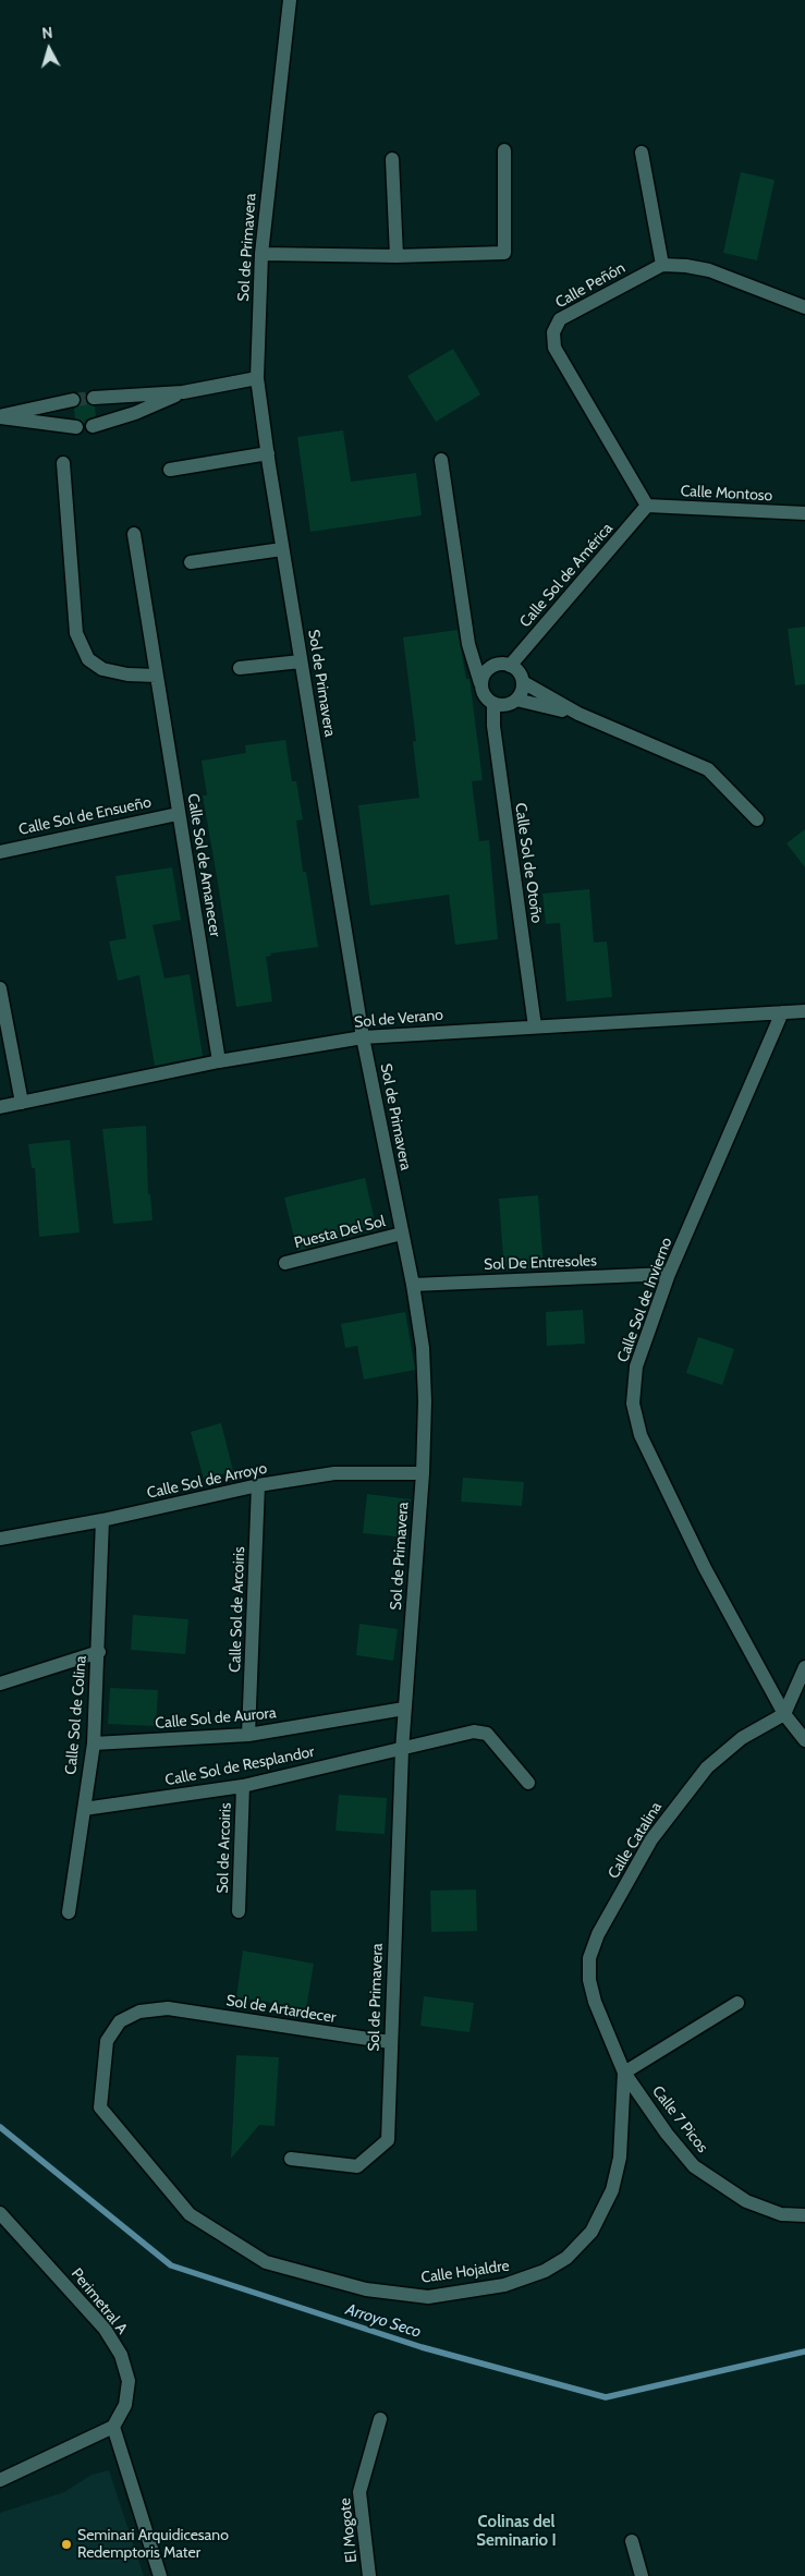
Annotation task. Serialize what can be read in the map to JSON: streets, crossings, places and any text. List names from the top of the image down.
{
  "streets": {
    "street": [
      "Sol de Primavera",
      "Calle Peñón",
      "Calle Montoso",
      "Calle Sol de América",
      "Calle Sol de Ensueño",
      "Calle Sol de Otoño",
      "Calle Sol de Amanecer",
      "Sol de Verano",
      "Puesta Del Sol",
      "Sol De Entresoles",
      "Calle Sol de Invierno",
      "Calle Sol de Arroyo",
      "Calle Sol de Arcoiris",
      "Calle Sol de Colina",
      "Calle Sol de Aurora",
      "Calle Sol de Resplandor",
      "Calle Catalina",
      "Sol de Arcoiris",
      "Sol de Artardecer",
      "Calle 7 Picos",
      "Calle Hojaldre",
      "Perimetral A",
      "El Mogote"
    ]
  },
  "crossings": [
    ["Sol de Primavera", "Sol de Verano"],
    ["Sol de Primavera", "Puesta Del Sol"],
    ["Sol de Primavera", "Sol De Entresoles"],
    ["Sol de Primavera", "Calle Sol de Arroyo"],
    ["Sol de Primavera", "Calle Sol de Aurora"],
    ["Sol de Primavera", "Calle Sol de Resplandor"],
    ["Sol de Primavera", "Sol de Artardecer"],
    ["Calle Peñón", "Calle Montoso"],
    ["Calle Peñón", "Calle Sol de América"],
    ["Calle Montoso", "Calle Sol de América"],
    ["Calle Sol de América", "Calle Sol de Otoño"],
    ["Calle Sol de Ensueño", "Calle Sol de Amanecer"],
    ["Calle Sol de Otoño", "Sol de Verano"],
    ["Calle Sol de Amanecer", "Sol de Verano"],
    ["Sol de Verano", "Calle Sol de Invierno"],
    ["Sol De Entresoles", "Calle Sol de Invierno"],
    ["Calle Sol de Invierno", "Calle Catalina"],
    ["Calle Sol de Arroyo", "Calle Sol de Arcoiris"],
    ["Calle Sol de Arroyo", "Calle Sol de Colina"],
    ["Calle Sol de Arcoiris", "Calle Sol de Aurora"],
    ["Calle Sol de Colina", "Calle Sol de Aurora"],
    ["Calle Sol de Colina", "Calle Sol de Resplandor"],
    ["Calle Sol de Resplandor", "Sol de Arcoiris"],
    ["Calle Catalina", "Calle 7 Picos"],
    ["Calle Catalina", "Calle Hojaldre"],
    ["Sol de Artardecer", "Calle Hojaldre"],
    ["Calle 7 Picos", "Calle Hojaldre"]
  ],
  "districts": ["Colinas del Seminario I"],
  "water": ["Arroyo Seco"],
  "places": ["Seminari Arquidicesano Redemptoris Mater"],
  "north": "top"
}
